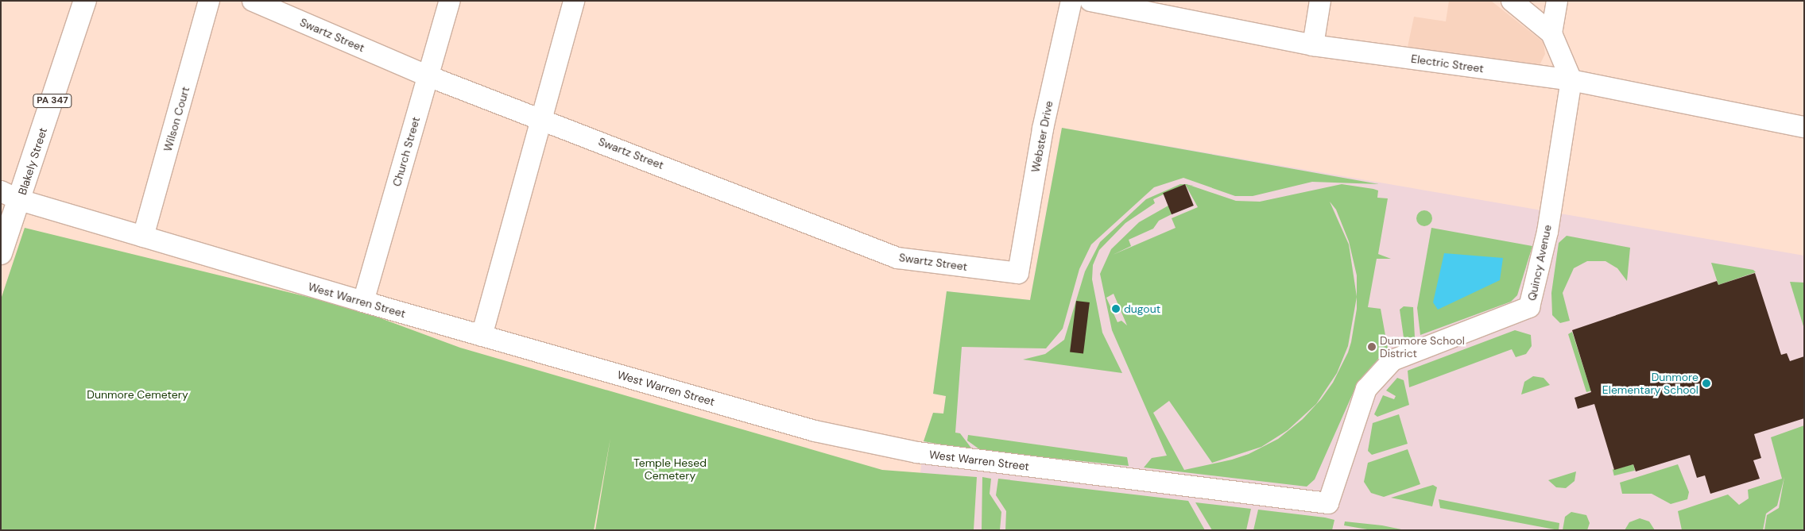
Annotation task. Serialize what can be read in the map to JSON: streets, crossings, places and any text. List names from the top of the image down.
{
  "streets": {
    "main road": ["PA 347", "Blakely Street"],
    "street": [
      "Swartz Street",
      "Electric Street",
      "Wilson Court",
      "Webster Drive",
      "Church Street",
      "Quincy Avenue",
      "West Warren Street"
    ]
  },
  "crossings": [
    ["Swartz Street", "Webster Drive"],
    ["Swartz Street", "Church Street"],
    ["Electric Street", "Quincy Avenue"],
    ["Wilson Court", "West Warren Street"],
    ["Church Street", "West Warren Street"],
    ["Blakely Street", "West Warren Street"],
    ["Quincy Avenue", "West Warren Street"]
  ],
  "parks": ["Dunmore Cemetery", "Temple Hesed Cemetery"],
  "places": ["dugout", "Dunmore School District", "Dunmore Elementary School"]
}
